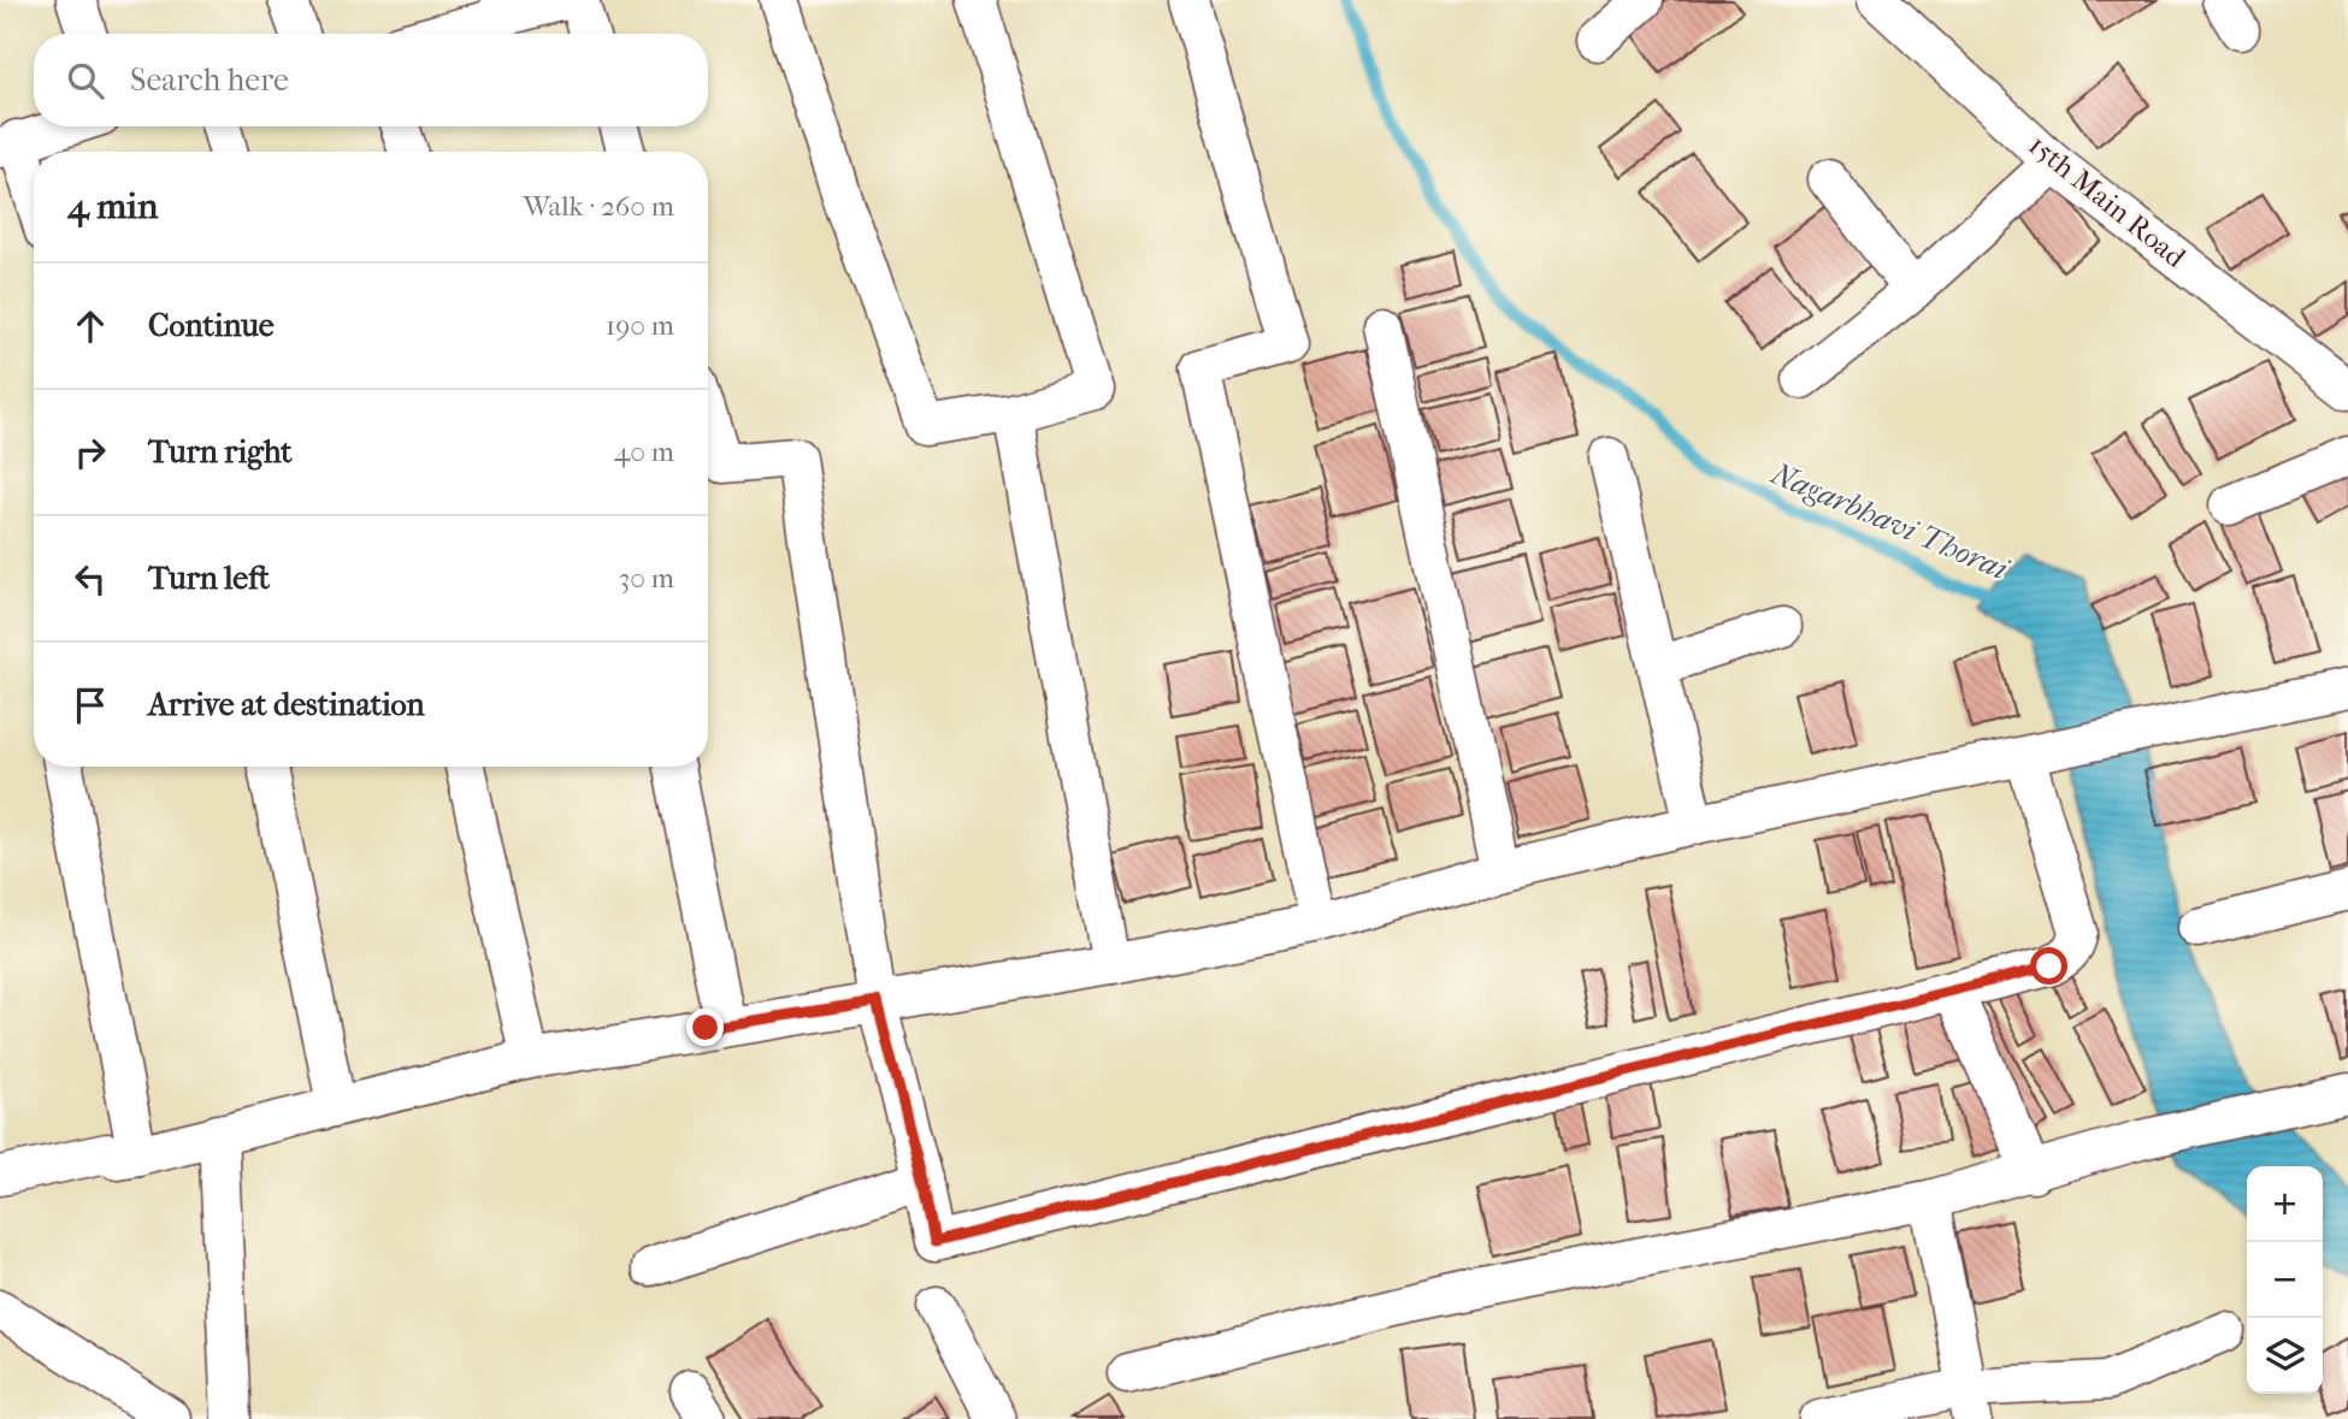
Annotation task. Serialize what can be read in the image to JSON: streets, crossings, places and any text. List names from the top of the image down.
{
  "streets": {
    "street": ["15th Main Road"]
  },
  "water": ["Nagarbhavi Thorai"],
  "page": {
    "search": "Search here",
    "heading": ["4 min", "Walk · 260 m"],
    "list": [
      ["Continue", "190 m"],
      ["Turn right", "40 m"],
      ["Turn left", "30 m"],
      "Arrive at destination"
    ],
    "map_buttons": ["+", "−"]
  }
}
